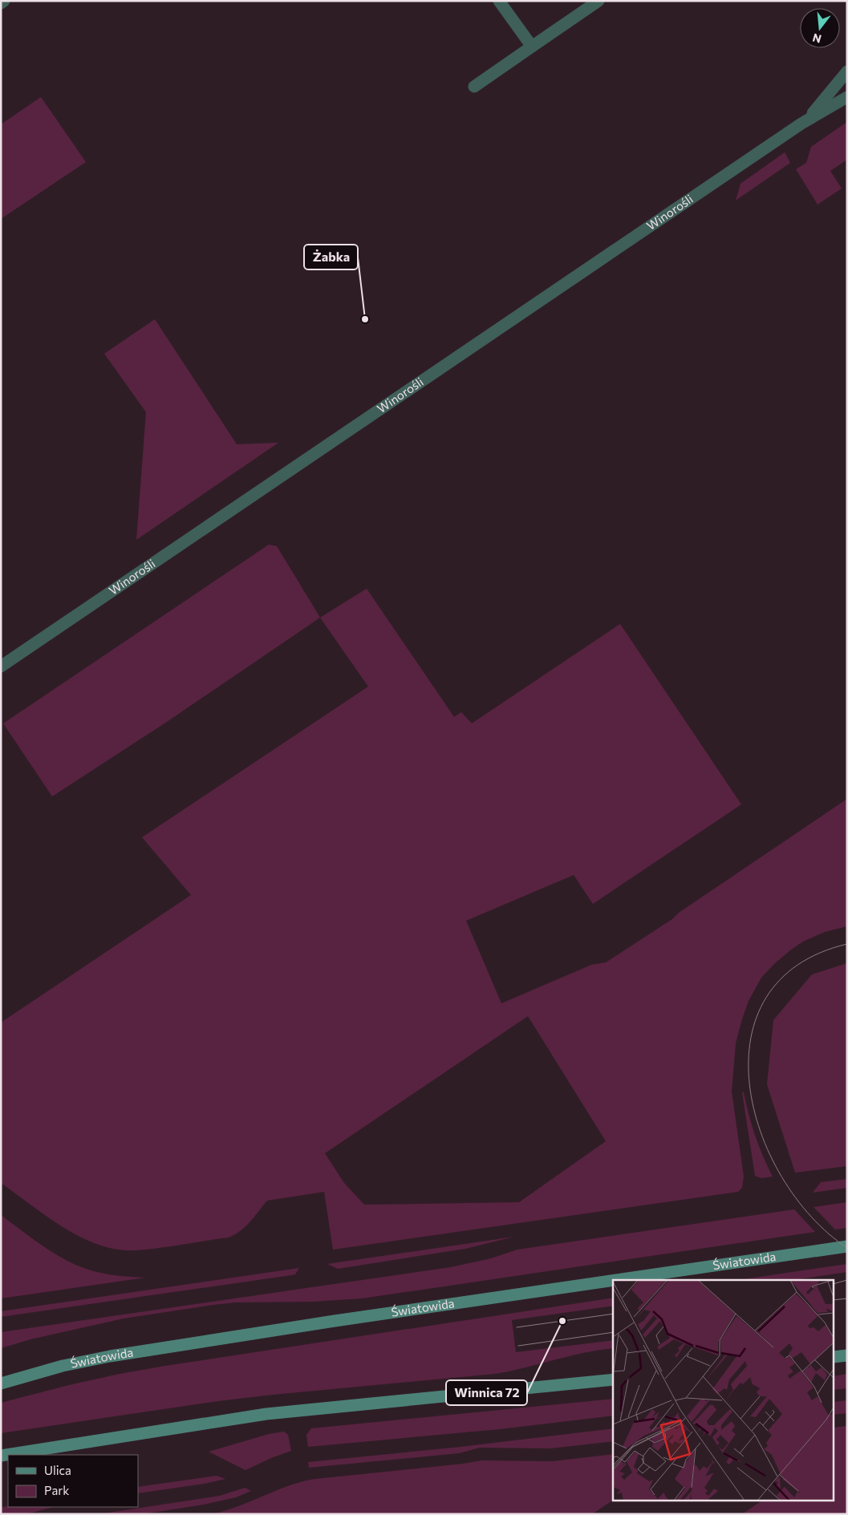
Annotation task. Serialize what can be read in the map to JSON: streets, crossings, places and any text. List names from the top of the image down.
{
  "streets": {
    "street": ["Winorośli", "Światowida"]
  },
  "places": ["Żabka", "Winnica 72"],
  "legend": ["Ulica", "Park"],
  "north": "bottom"
}
